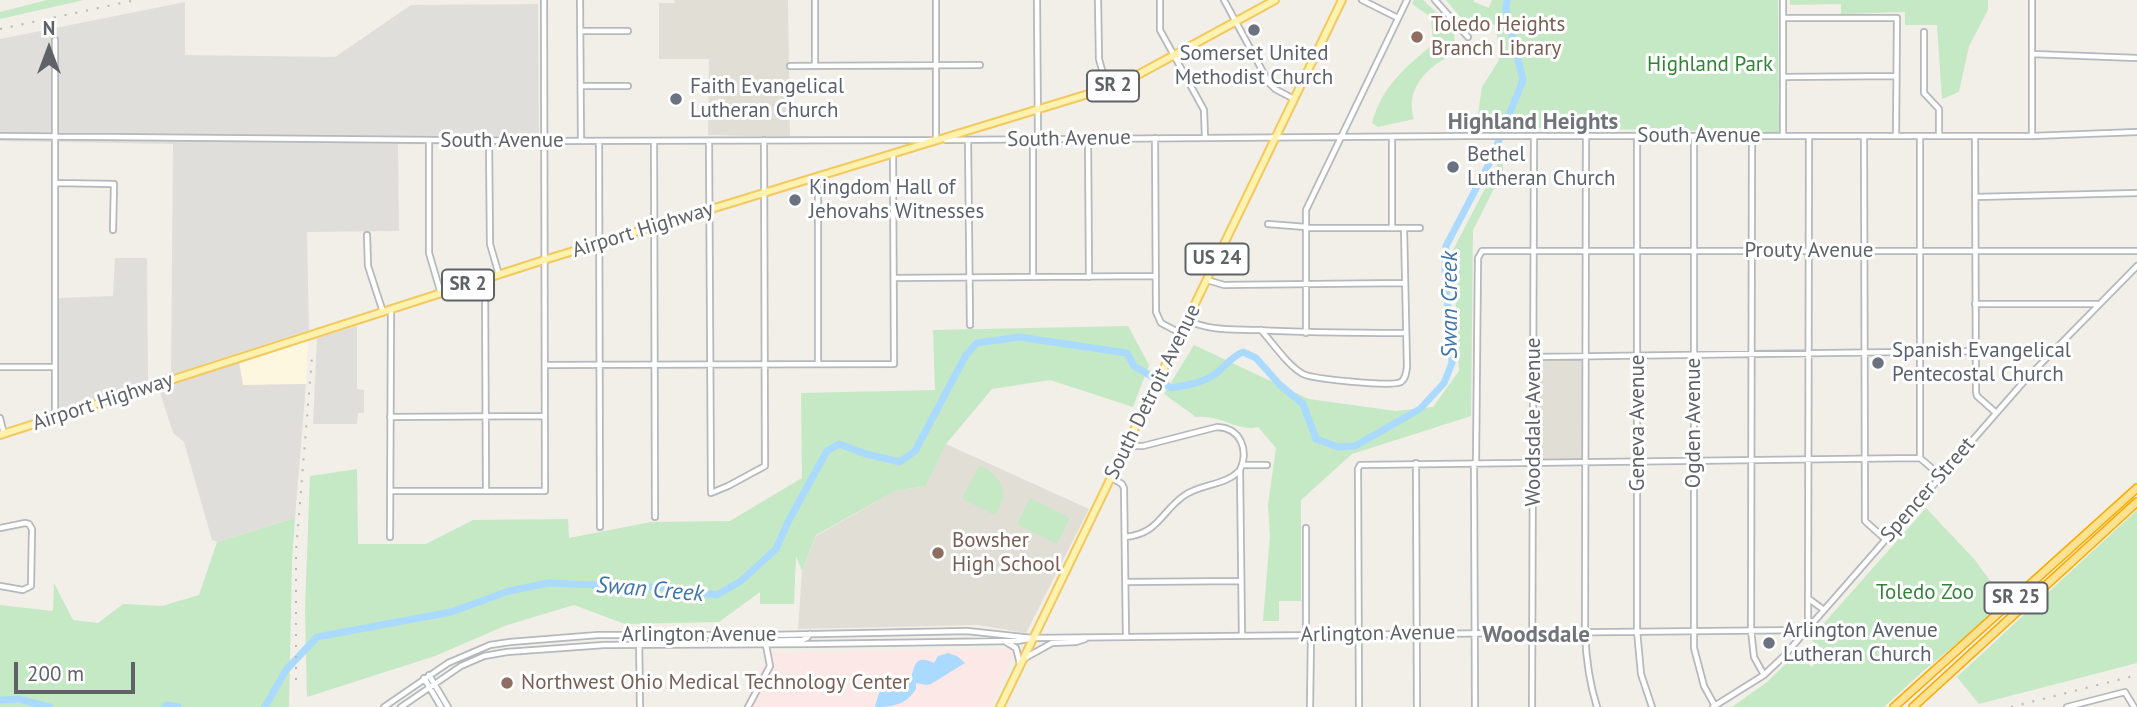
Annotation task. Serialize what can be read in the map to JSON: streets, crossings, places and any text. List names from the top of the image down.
{
  "streets": {
    "highway": ["SR 25"],
    "main road": [
      "SR 2",
      "Airport Highway",
      "US 24",
      "South Detroit Avenue"
    ],
    "street": [
      "South Avenue",
      "Prouty Avenue",
      "Woodsdale Avenue",
      "Geneva Avenue",
      "Ogden Avenue",
      "Spencer Street",
      "Arlington Avenue"
    ]
  },
  "crossings": [
    ["South Avenue", "Airport Highway"],
    ["South Avenue", "South Detroit Avenue"],
    ["South Avenue", "Woodsdale Avenue"],
    ["South Avenue", "Geneva Avenue"],
    ["South Avenue", "Ogden Avenue"],
    ["Prouty Avenue", "Woodsdale Avenue"],
    ["Prouty Avenue", "Geneva Avenue"],
    ["Prouty Avenue", "Ogden Avenue"],
    ["South Detroit Avenue", "Arlington Avenue"],
    ["Woodsdale Avenue", "Arlington Avenue"],
    ["Geneva Avenue", "Arlington Avenue"],
    ["Ogden Avenue", "Spencer Street"],
    ["Ogden Avenue", "Arlington Avenue"],
    ["Spencer Street", "Arlington Avenue"]
  ],
  "districts": ["Highland Heights", "Woodsdale"],
  "water": ["Swan Creek"],
  "parks": ["Highland Park", "Toledo Zoo"],
  "places": [
    "Somerset United Methodist Church",
    "Toledo Heights Branch Library",
    "Faith Evangelical Lutheran Church",
    "Bethel Lutheran Church",
    "Kingdom Hall of Jehovahs Witnesses",
    "Spanish Evangelical Pentecostal Church",
    "Bowsher High School",
    "Arlington Avenue Lutheran Church",
    "Northwest Ohio Medical Technology Center"
  ],
  "scale_bar": "200 m",
  "north": "top"
}
